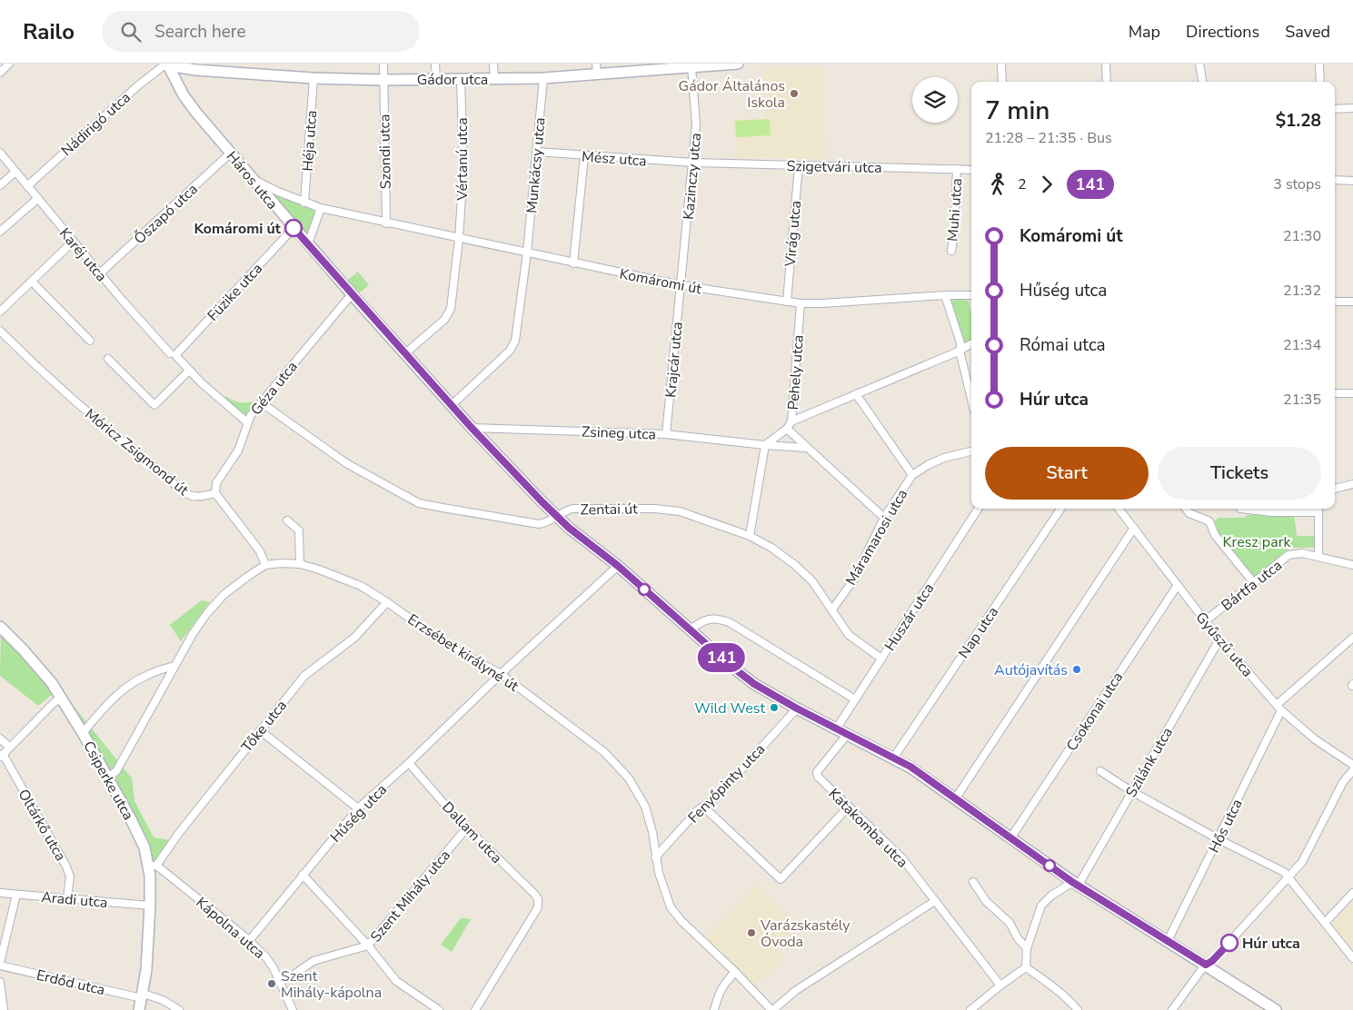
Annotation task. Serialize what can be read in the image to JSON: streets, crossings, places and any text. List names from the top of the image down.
{
  "streets": {
    "street": [
      "Gádor utca",
      "Nádirigó utca",
      "Héja utca",
      "Szondi utca",
      "Mész utca",
      "Vértanú utca",
      "Munkácsy utca",
      "Szigetvári utca",
      "Kazinczy utca",
      "Háros utca",
      "Muhi utca",
      "Őszapó utca",
      "Virág utca",
      "Karéj utca",
      "Komáromi út",
      "Füzike utca",
      "Krajcár utca",
      "Pehely utca",
      "Géza utca",
      "Zsineg utca",
      "Móricz Zsigmond út",
      "Zentai út",
      "Máramarosi utca",
      "Bártfa utca",
      "Huszár utca",
      "Nap utca",
      "Gyűszű utca",
      "Erzsébet királyné út",
      "Csokonai utca",
      "Tőke utca",
      "Szilánk utca",
      "Csiperke utca",
      "Fenyőpinty utca",
      "Hűség utca",
      "Oltárkő utca",
      "Hős utca",
      "Katakomba utca",
      "Dallam utca",
      "Szent Mihály utca",
      "Aradi utca",
      "Kápolna utca",
      "Erdőd utca"
    ]
  },
  "crossings": [
    ["Gádor utca", "Nádirigó utca"],
    ["Gádor utca", "Héja utca"],
    ["Gádor utca", "Szondi utca"],
    ["Gádor utca", "Vértanú utca"],
    ["Gádor utca", "Munkácsy utca"],
    ["Gádor utca", "Kazinczy utca"],
    ["Gádor utca", "Háros utca"],
    ["Nádirigó utca", "Háros utca"],
    ["Nádirigó utca", "Karéj utca"],
    ["Héja utca", "Komáromi út"],
    ["Szondi utca", "Komáromi út"],
    ["Mész utca", "Munkácsy utca"],
    ["Mész utca", "Szigetvári utca"],
    ["Mész utca", "Kazinczy utca"],
    ["Vértanú utca", "Háros utca"],
    ["Vértanú utca", "Komáromi út"],
    ["Munkácsy utca", "Háros utca"],
    ["Munkácsy utca", "Komáromi út"],
    ["Szigetvári utca", "Kazinczy utca"],
    ["Szigetvári utca", "Muhi utca"],
    ["Szigetvári utca", "Virág utca"],
    ["Kazinczy utca", "Komáromi út"],
    ["Kazinczy utca", "Krajcár utca"],
    ["Háros utca", "Őszapó utca"],
    ["Háros utca", "Komáromi út"],
    ["Háros utca", "Füzike utca"],
    ["Háros utca", "Géza utca"],
    ["Háros utca", "Zsineg utca"],
    ["Háros utca", "Zentai út"],
    ["Háros utca", "Huszár utca"],
    ["Háros utca", "Nap utca"],
    ["Háros utca", "Csokonai utca"],
    ["Háros utca", "Szilánk utca"],
    ["Háros utca", "Fenyőpinty utca"],
    ["Háros utca", "Hűség utca"],
    ["Háros utca", "Hős utca"],
    ["Háros utca", "Katakomba utca"],
    ["Őszapó utca", "Karéj utca"],
    ["Virág utca", "Komáromi út"],
    ["Karéj utca", "Füzike utca"],
    ["Karéj utca", "Géza utca"],
    ["Komáromi út", "Krajcár utca"],
    ["Komáromi út", "Pehely utca"],
    ["Krajcár utca", "Zsineg utca"],
    ["Pehely utca", "Zsineg utca"],
    ["Géza utca", "Móricz Zsigmond út"],
    ["Géza utca", "Zentai út"],
    ["Zentai út", "Máramarosi utca"],
    ["Zentai út", "Huszár utca"],
    ["Bártfa utca", "Gyűszű utca"],
    ["Gyűszű utca", "Csokonai utca"],
    ["Gyűszű utca", "Szilánk utca"],
    ["Gyűszű utca", "Hős utca"],
    ["Erzsébet királyné út", "Tőke utca"],
    ["Erzsébet királyné út", "Csiperke utca"],
    ["Erzsébet királyné út", "Fenyőpinty utca"],
    ["Erzsébet királyné út", "Hűség utca"],
    ["Tőke utca", "Csiperke utca"],
    ["Tőke utca", "Kápolna utca"],
    ["Csiperke utca", "Aradi utca"],
    ["Csiperke utca", "Kápolna utca"],
    ["Csiperke utca", "Erdőd utca"],
    ["Hűség utca", "Dallam utca"],
    ["Hűség utca", "Kápolna utca"],
    ["Oltárkő utca", "Aradi utca"],
    ["Dallam utca", "Szent Mihály utca"]
  ],
  "parks": ["Kresz park"],
  "places": [
    "Gádor Általános Iskola",
    "Komáromi út",
    "Autójavítás",
    "Wild West",
    "Varázskastély Óvoda",
    "Húr utca",
    "Szent Mihály-kápolna"
  ],
  "lines": ["bus line 141"],
  "page": {
    "header": "Railo",
    "search": "Search here",
    "nav": ["Map", "Directions", "Saved"],
    "on_map": "141",
    "heading": ["7 min", "21:28 – 21:35 · Bus", "$1.28"],
    "legs": ["2", "141", "3 stops"],
    "list": [
      {
        "name": "Komáromi út",
        "value": "21:30"
      },
      {
        "name": "Hűség utca",
        "value": "21:32"
      },
      {
        "name": "Római utca",
        "value": "21:34"
      },
      {
        "name": "Húr utca",
        "value": "21:35"
      }
    ],
    "buttons": ["Start", "Tickets"]
  }
}
